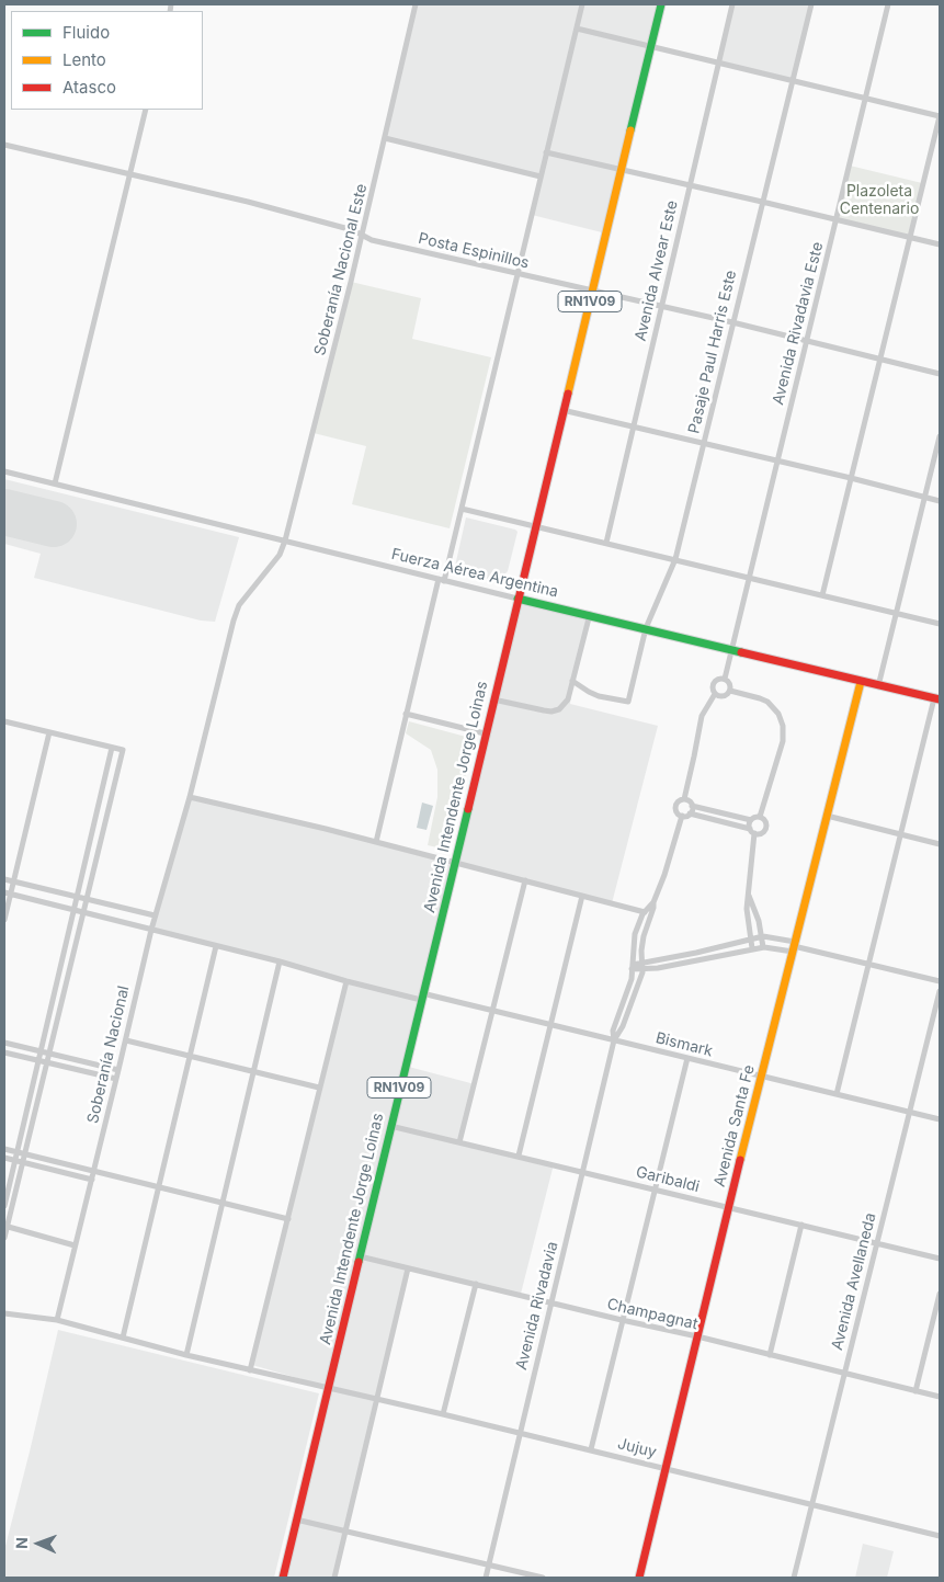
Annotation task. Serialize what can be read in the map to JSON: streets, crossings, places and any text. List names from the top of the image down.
{
  "streets": {
    "main road": [
      "RN1V09",
      "Fuerza Aérea Argentina",
      "Avenida Intendente Jorge Loinas",
      "Avenida Santa Fe"
    ],
    "street": [
      "Posta Espinillos",
      "Soberanía Nacional Este",
      "Avenida Alvear Este",
      "Avenida Rivadavia Este",
      "Pasaje Paul Harris Este",
      "Bismark",
      "Soberanía Nacional",
      "Garibaldi",
      "Avenida Avellaneda",
      "Avenida Rivadavia",
      "Champagnat",
      "Jujuy"
    ]
  },
  "crossings": [
    ["Posta Espinillos", "Soberanía Nacional Este"],
    ["Posta Espinillos", "Avenida Alvear Este"],
    ["Posta Espinillos", "RN1V09"],
    ["Posta Espinillos", "Avenida Rivadavia Este"],
    ["Posta Espinillos", "Pasaje Paul Harris Este"],
    ["Soberanía Nacional Este", "Fuerza Aérea Argentina"],
    ["Soberanía Nacional Este", "Soberanía Nacional"],
    ["RN1V09", "Fuerza Aérea Argentina"],
    ["RN1V09", "Avenida Intendente Jorge Loinas"],
    ["Avenida Rivadavia Este", "Fuerza Aérea Argentina"],
    ["Avenida Rivadavia Este", "Avenida Rivadavia"],
    ["Pasaje Paul Harris Este", "Fuerza Aérea Argentina"],
    ["Fuerza Aérea Argentina", "Avenida Intendente Jorge Loinas"],
    ["Fuerza Aérea Argentina", "Avenida Santa Fe"],
    ["Fuerza Aérea Argentina", "Avenida Rivadavia"],
    ["Avenida Intendente Jorge Loinas", "Bismark"],
    ["Avenida Intendente Jorge Loinas", "Garibaldi"],
    ["Avenida Intendente Jorge Loinas", "Champagnat"],
    ["Avenida Intendente Jorge Loinas", "Jujuy"],
    ["Bismark", "Soberanía Nacional"],
    ["Bismark", "Avenida Santa Fe"],
    ["Bismark", "Avenida Avellaneda"],
    ["Bismark", "Avenida Rivadavia"],
    ["Soberanía Nacional", "Jujuy"],
    ["Avenida Santa Fe", "Garibaldi"],
    ["Avenida Santa Fe", "Champagnat"],
    ["Avenida Santa Fe", "Jujuy"],
    ["Garibaldi", "Avenida Avellaneda"],
    ["Garibaldi", "Avenida Rivadavia"],
    ["Avenida Avellaneda", "Champagnat"],
    ["Avenida Avellaneda", "Jujuy"],
    ["Avenida Rivadavia", "Champagnat"],
    ["Avenida Rivadavia", "Jujuy"]
  ],
  "parks": ["Plazoleta Centenario"],
  "legend": ["Fluido", "Lento", "Atasco"],
  "north": "left"
}
